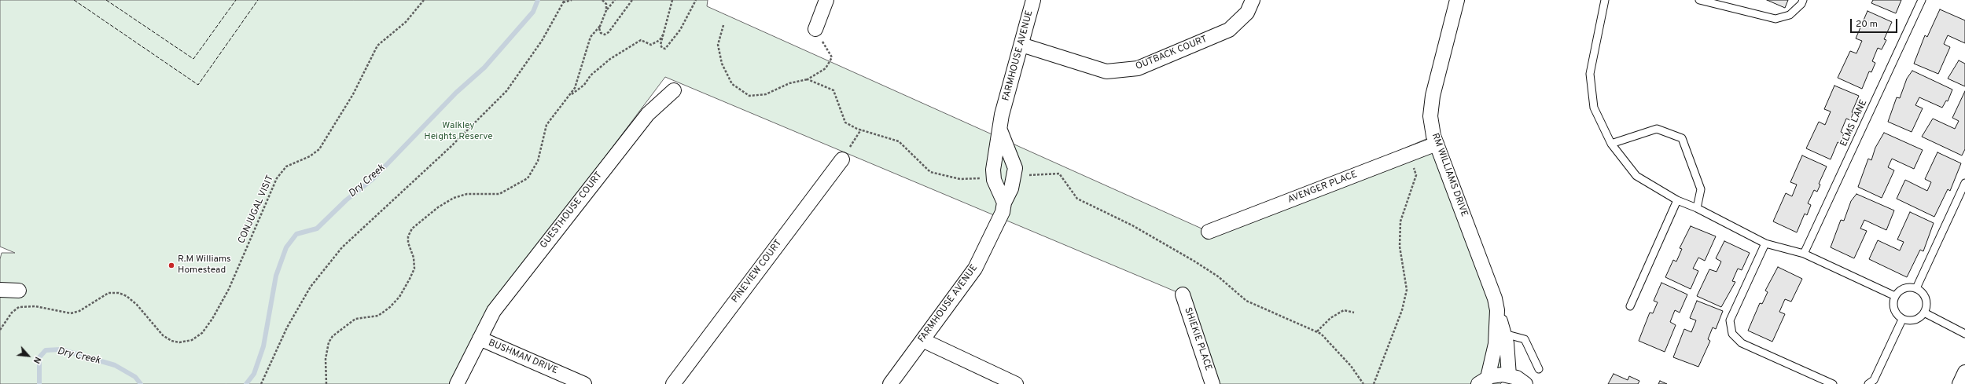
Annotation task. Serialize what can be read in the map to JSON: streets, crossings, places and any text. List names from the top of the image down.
{
  "streets": {
    "street": [
      "OUTBACK COURT",
      "FARMHOUSE AVENUE",
      "RM WILLIAMS DRIVE",
      "AVENGER PLACE",
      "GUESTHOUSE COURT",
      "PINEVIEW COURT",
      "SHIEKIE PLACE",
      "BUSHMAN DRIVE"
    ],
    "lane": ["ELMS LANE"],
    "path": ["CONJUGAL VISIT"]
  },
  "crossings": [
    ["OUTBACK COURT", "FARMHOUSE AVENUE"],
    ["RM WILLIAMS DRIVE", "AVENGER PLACE"],
    ["GUESTHOUSE COURT", "BUSHMAN DRIVE"]
  ],
  "water": ["Dry Creek"],
  "parks": ["Walkley Heights Reserve"],
  "places": ["R.M Williams Homestead"],
  "scale_bar": "20 m",
  "north": "bottom right"
}
